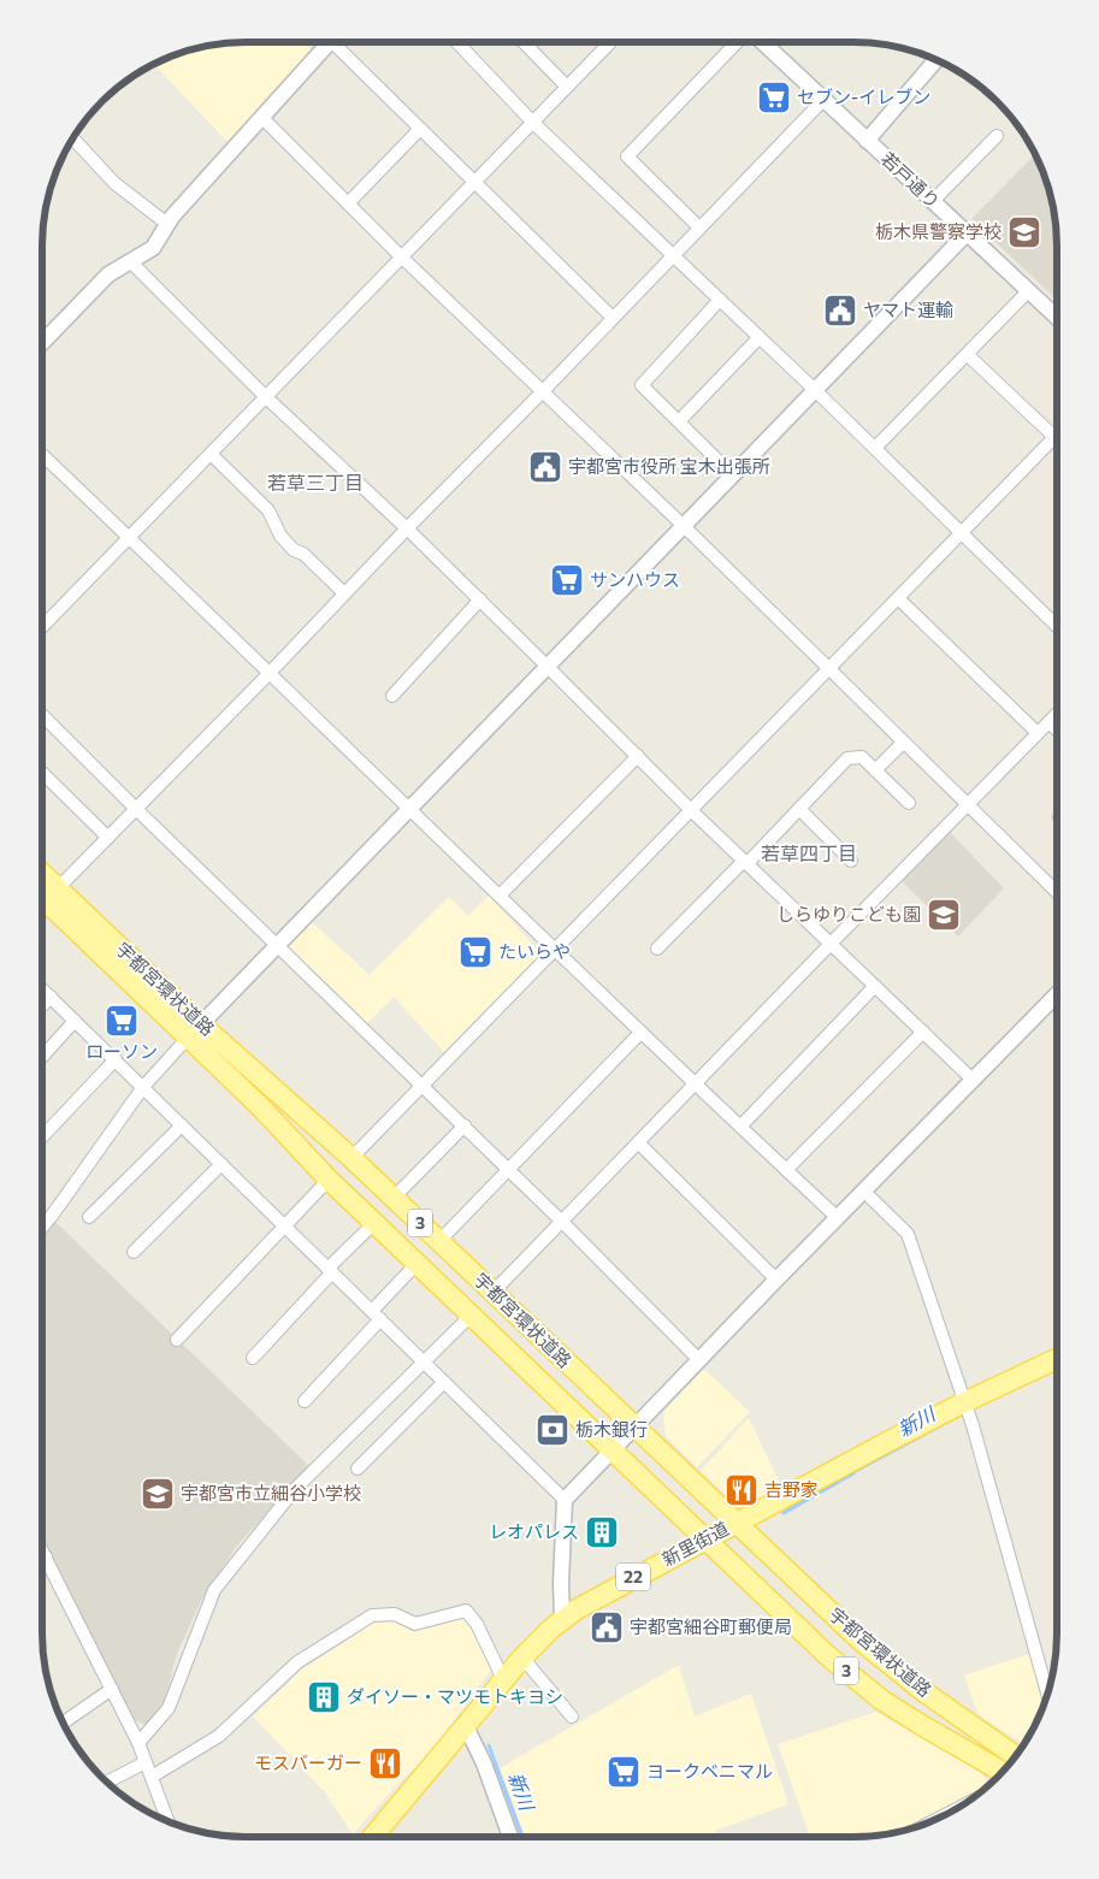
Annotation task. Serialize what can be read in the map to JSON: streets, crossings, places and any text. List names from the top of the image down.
{
  "streets": {
    "main road": [
      "宇都宮環状道路",
      "3",
      "新里街道",
      "22"
    ],
    "street": ["若戸通り"]
  },
  "crossings": [
    ["宇都宮環状道路", "新里街道"]
  ],
  "districts": ["若草三丁目", "若草四丁目"],
  "water": ["新川"],
  "places": {
    "supermarket": [
      "セブン-イレブン",
      "サンハウス",
      "たいらや",
      "ローソン",
      "ヨークベニマル"
    ],
    "school or university": ["栃木県警察学校", "しらゆりこども園", "宇都宮市立細谷小学校"],
    "public building": ["ヤマト運輸", "宇都宮市役所 宝木出張所", "宇都宮細谷町郵便局"],
    "bank": ["栃木銀行"],
    "restaurant": ["吉野家", "モスバーガー"],
    "building": ["レオパレス", "ダイソー・マツモトキヨシ"]
  }
}
